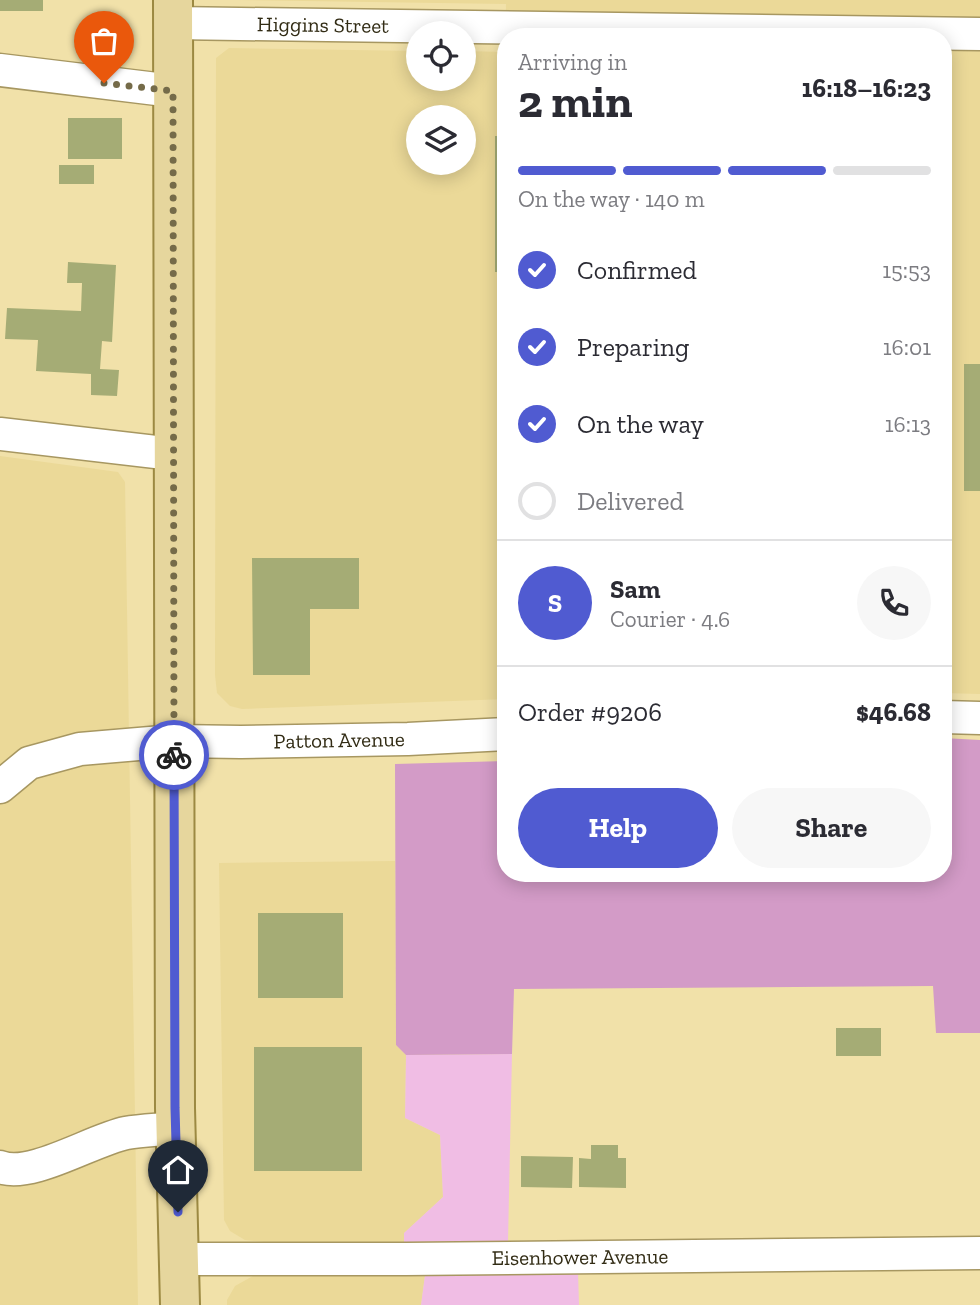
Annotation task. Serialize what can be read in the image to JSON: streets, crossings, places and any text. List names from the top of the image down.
{
  "streets": {
    "street": ["Higgins Street", "Patton Avenue", "Eisenhower Avenue"]
  },
  "page": {
    "heading": ["2 min", "Arriving in", "16:18–16:23"],
    "panel": [
      "Sam",
      "Courier · 4.6",
      "Order #9206",
      "$46.68"
    ],
    "bar": "On the way · 140 m",
    "list": [
      ["Confirmed", "15:53"],
      ["Preparing", "16:01"],
      ["On the way", "16:13"],
      "Delivered"
    ],
    "round": "S",
    "buttons": ["Help", "Share"]
  }
}
